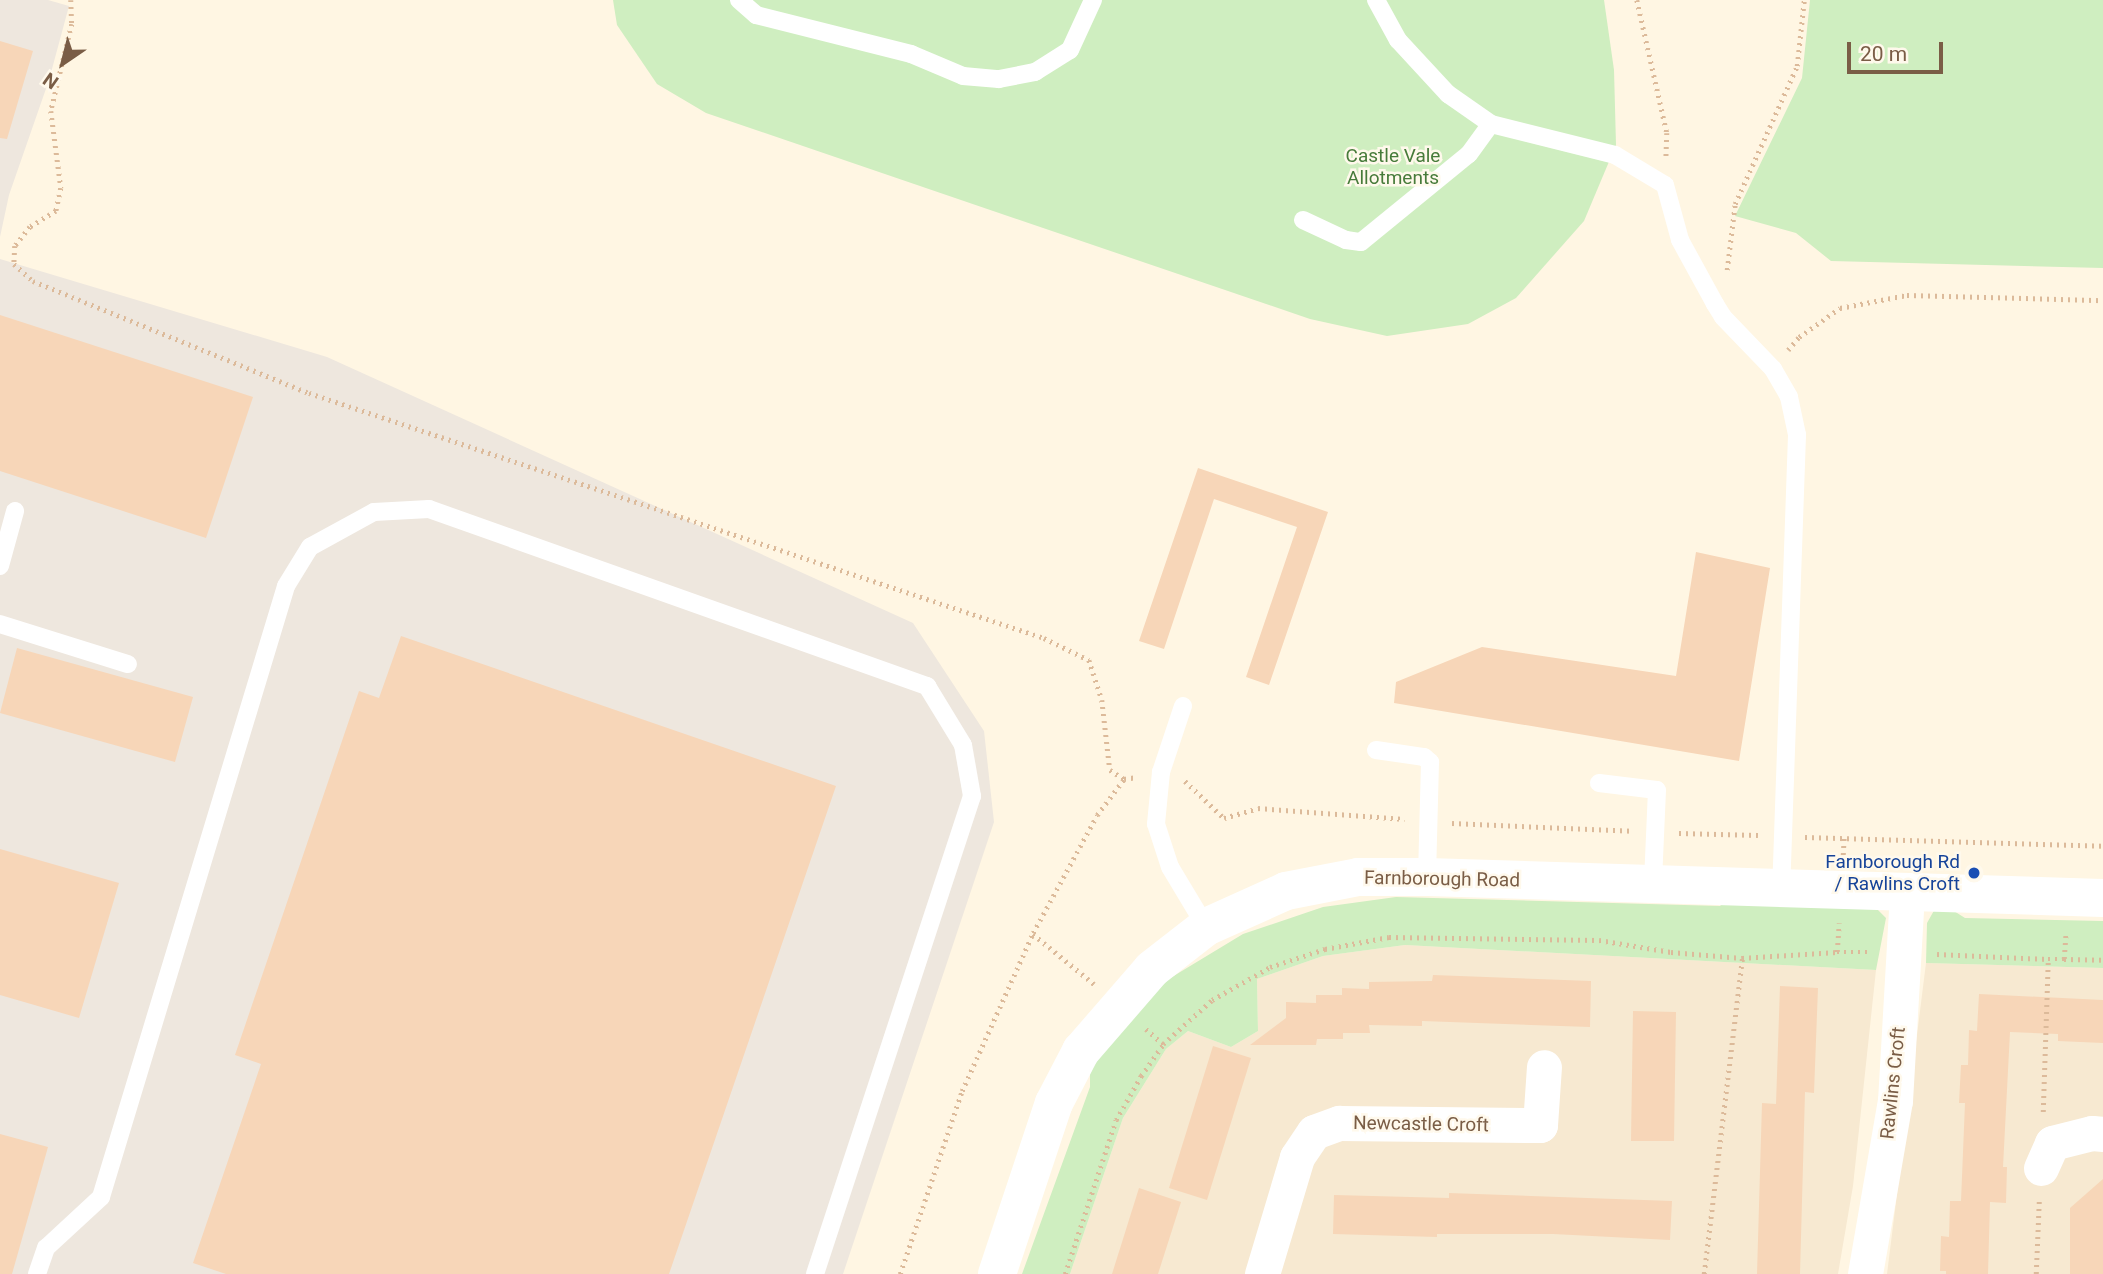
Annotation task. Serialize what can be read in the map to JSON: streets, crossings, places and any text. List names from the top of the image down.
{
  "streets": {
    "street": ["Farnborough Road", "Rawlins Croft", "Newcastle Croft"]
  },
  "crossings": [
    ["Farnborough Road", "Rawlins Croft"]
  ],
  "parks": ["Castle Vale Allotments"],
  "places": ["Farnborough Rd / Rawlins Croft"],
  "scale_bar": "20 m",
  "north": "bottom left"
}
